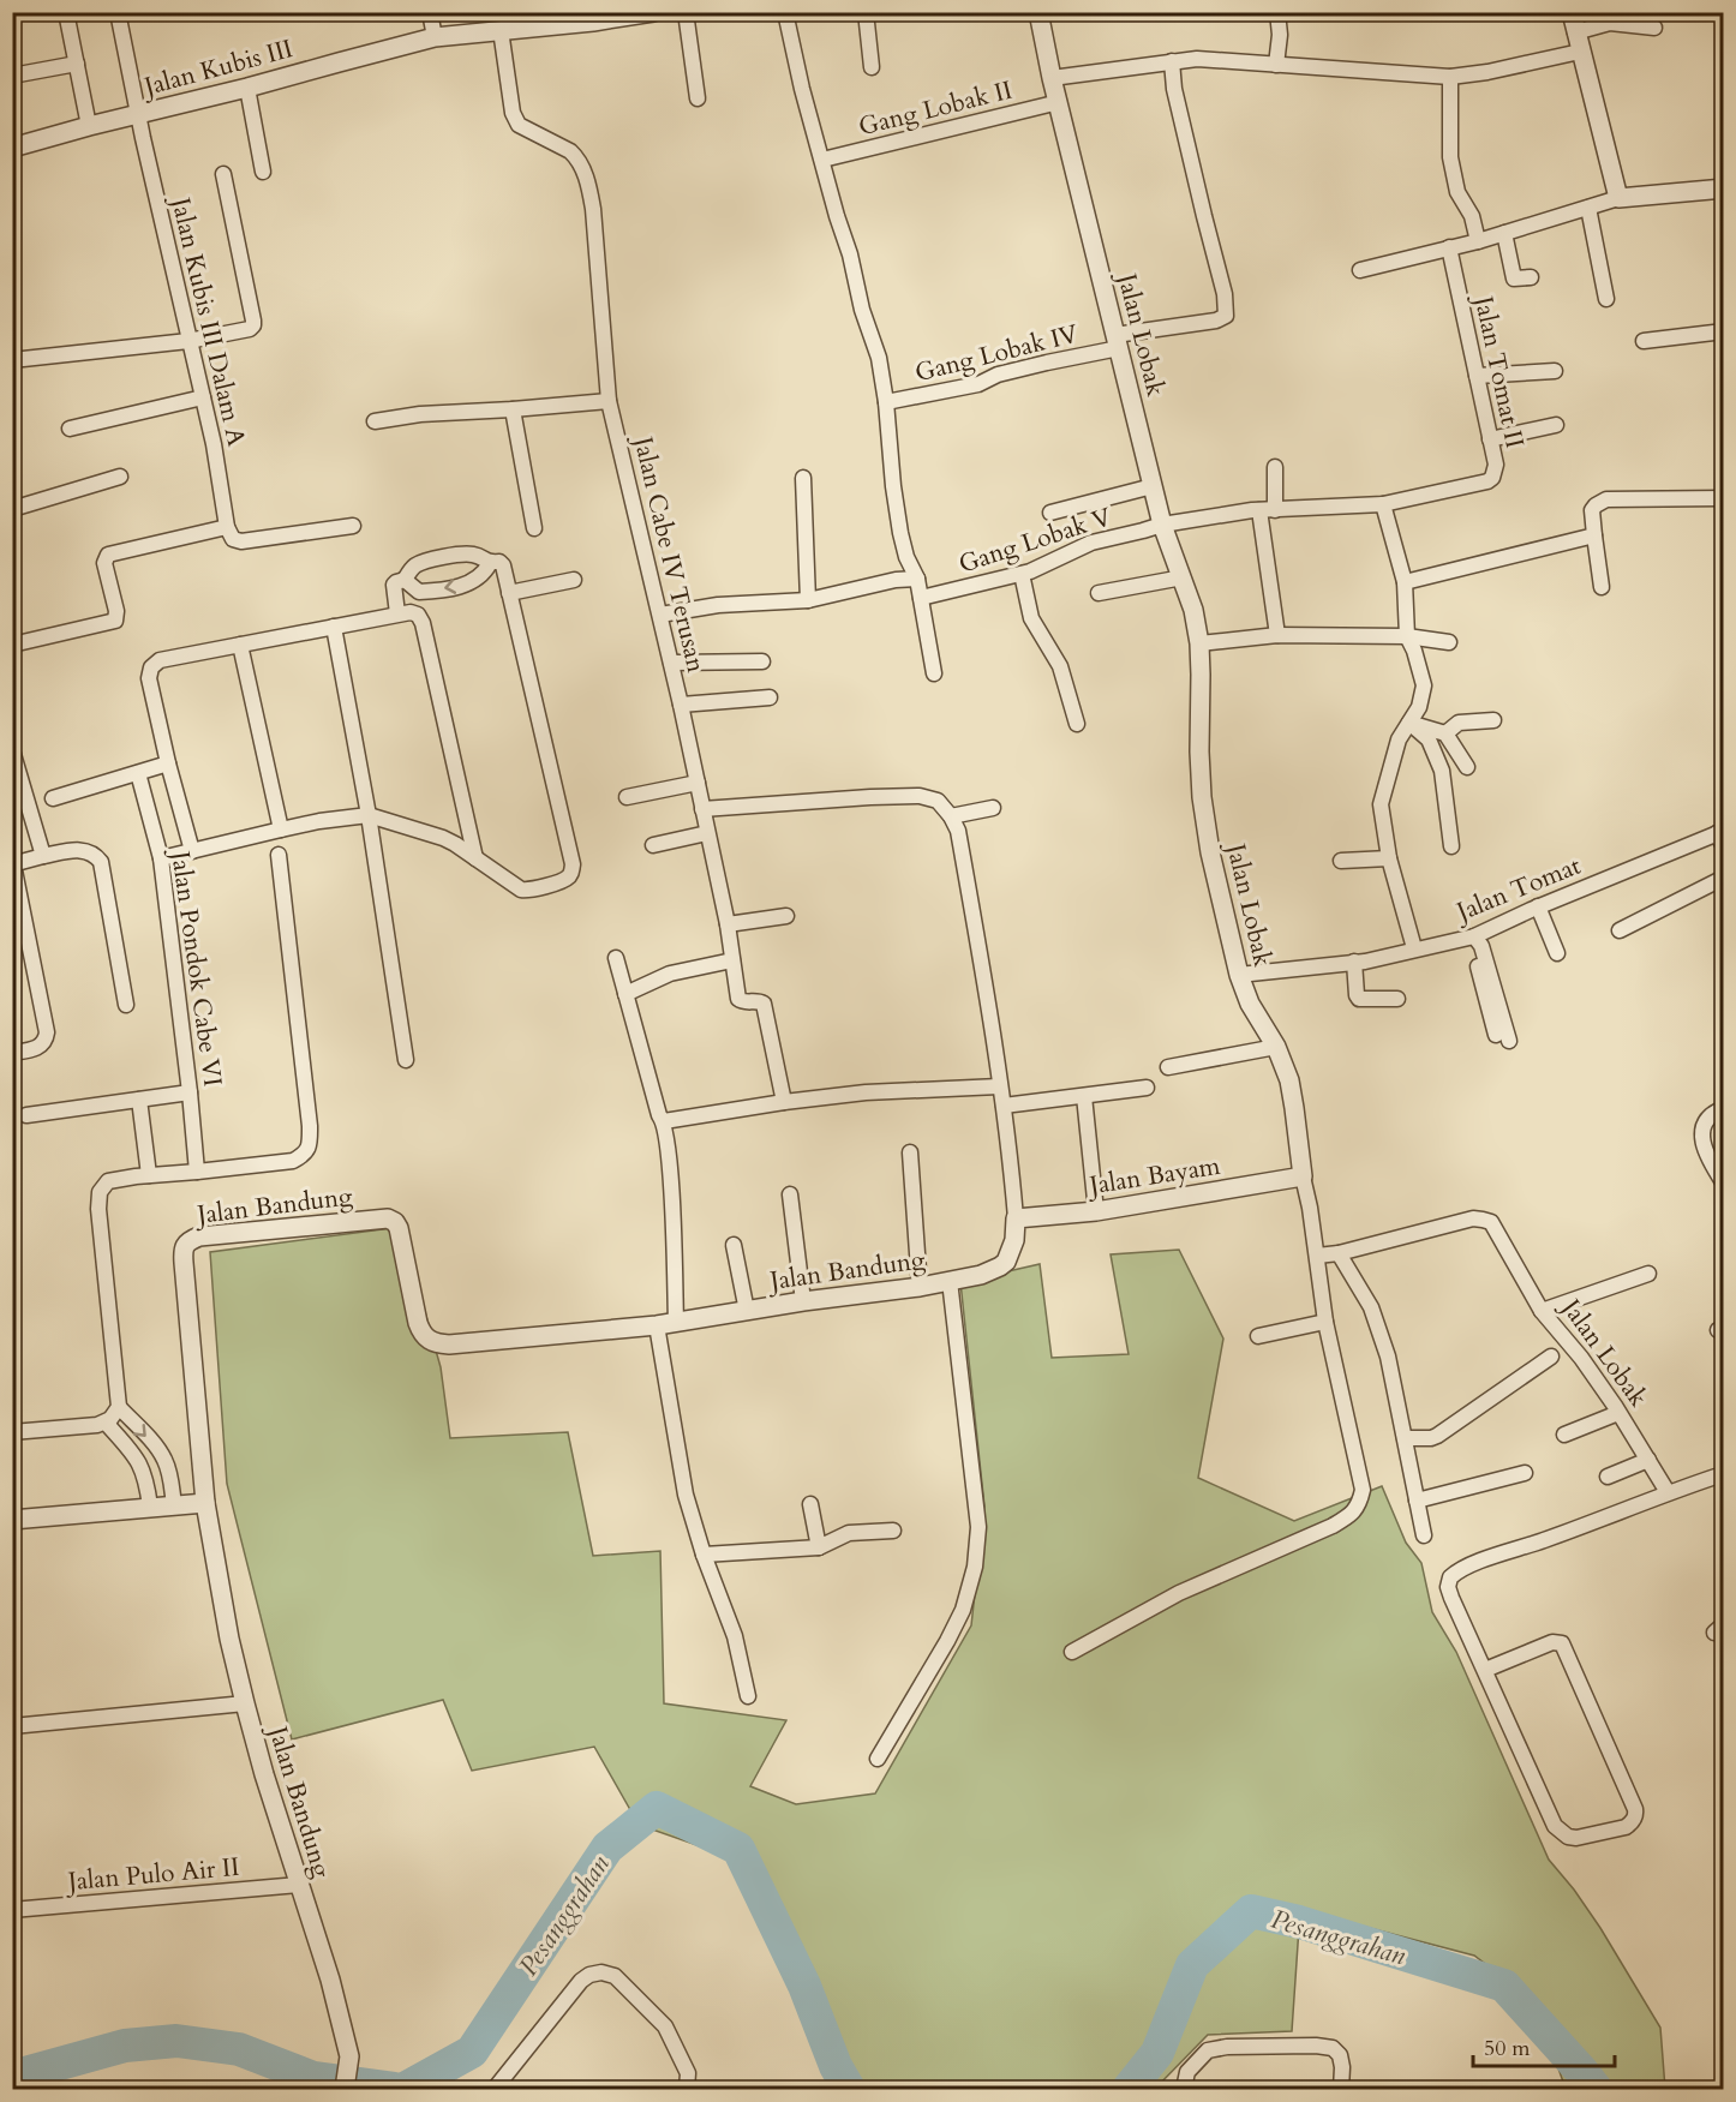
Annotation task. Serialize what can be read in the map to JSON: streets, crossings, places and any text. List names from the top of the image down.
{
  "streets": {
    "street": [
      "Jalan Kubis III",
      "Gang Lobak II",
      "Jalan Kubis III Dalam A",
      "Jalan Lobak",
      "Gang Lobak IV",
      "Jalan Tomat II",
      "Gang Lobak V",
      "Jalan Cabe IV Terusan",
      "Jalan Tomat",
      "Jalan Pondok Cabe VI",
      "Jalan Bayam",
      "Jalan Bandung",
      "Jalan Pulo Air II"
    ]
  },
  "crossings": [
    ["Jalan Kubis III", "Jalan Kubis III Dalam A"],
    ["Jalan Kubis III", "Jalan Cabe IV Terusan"],
    ["Gang Lobak II", "Jalan Lobak"],
    ["Jalan Lobak", "Gang Lobak IV"],
    ["Jalan Lobak", "Jalan Tomat II"],
    ["Jalan Lobak", "Gang Lobak V"],
    ["Jalan Lobak", "Jalan Tomat"],
    ["Jalan Lobak", "Jalan Bayam"],
    ["Jalan Tomat II", "Gang Lobak V"],
    ["Jalan Bayam", "Jalan Bandung"],
    ["Jalan Bandung", "Jalan Pulo Air II"]
  ],
  "water": ["Pesanggrahan"],
  "scale_bar": "50 m"
}
